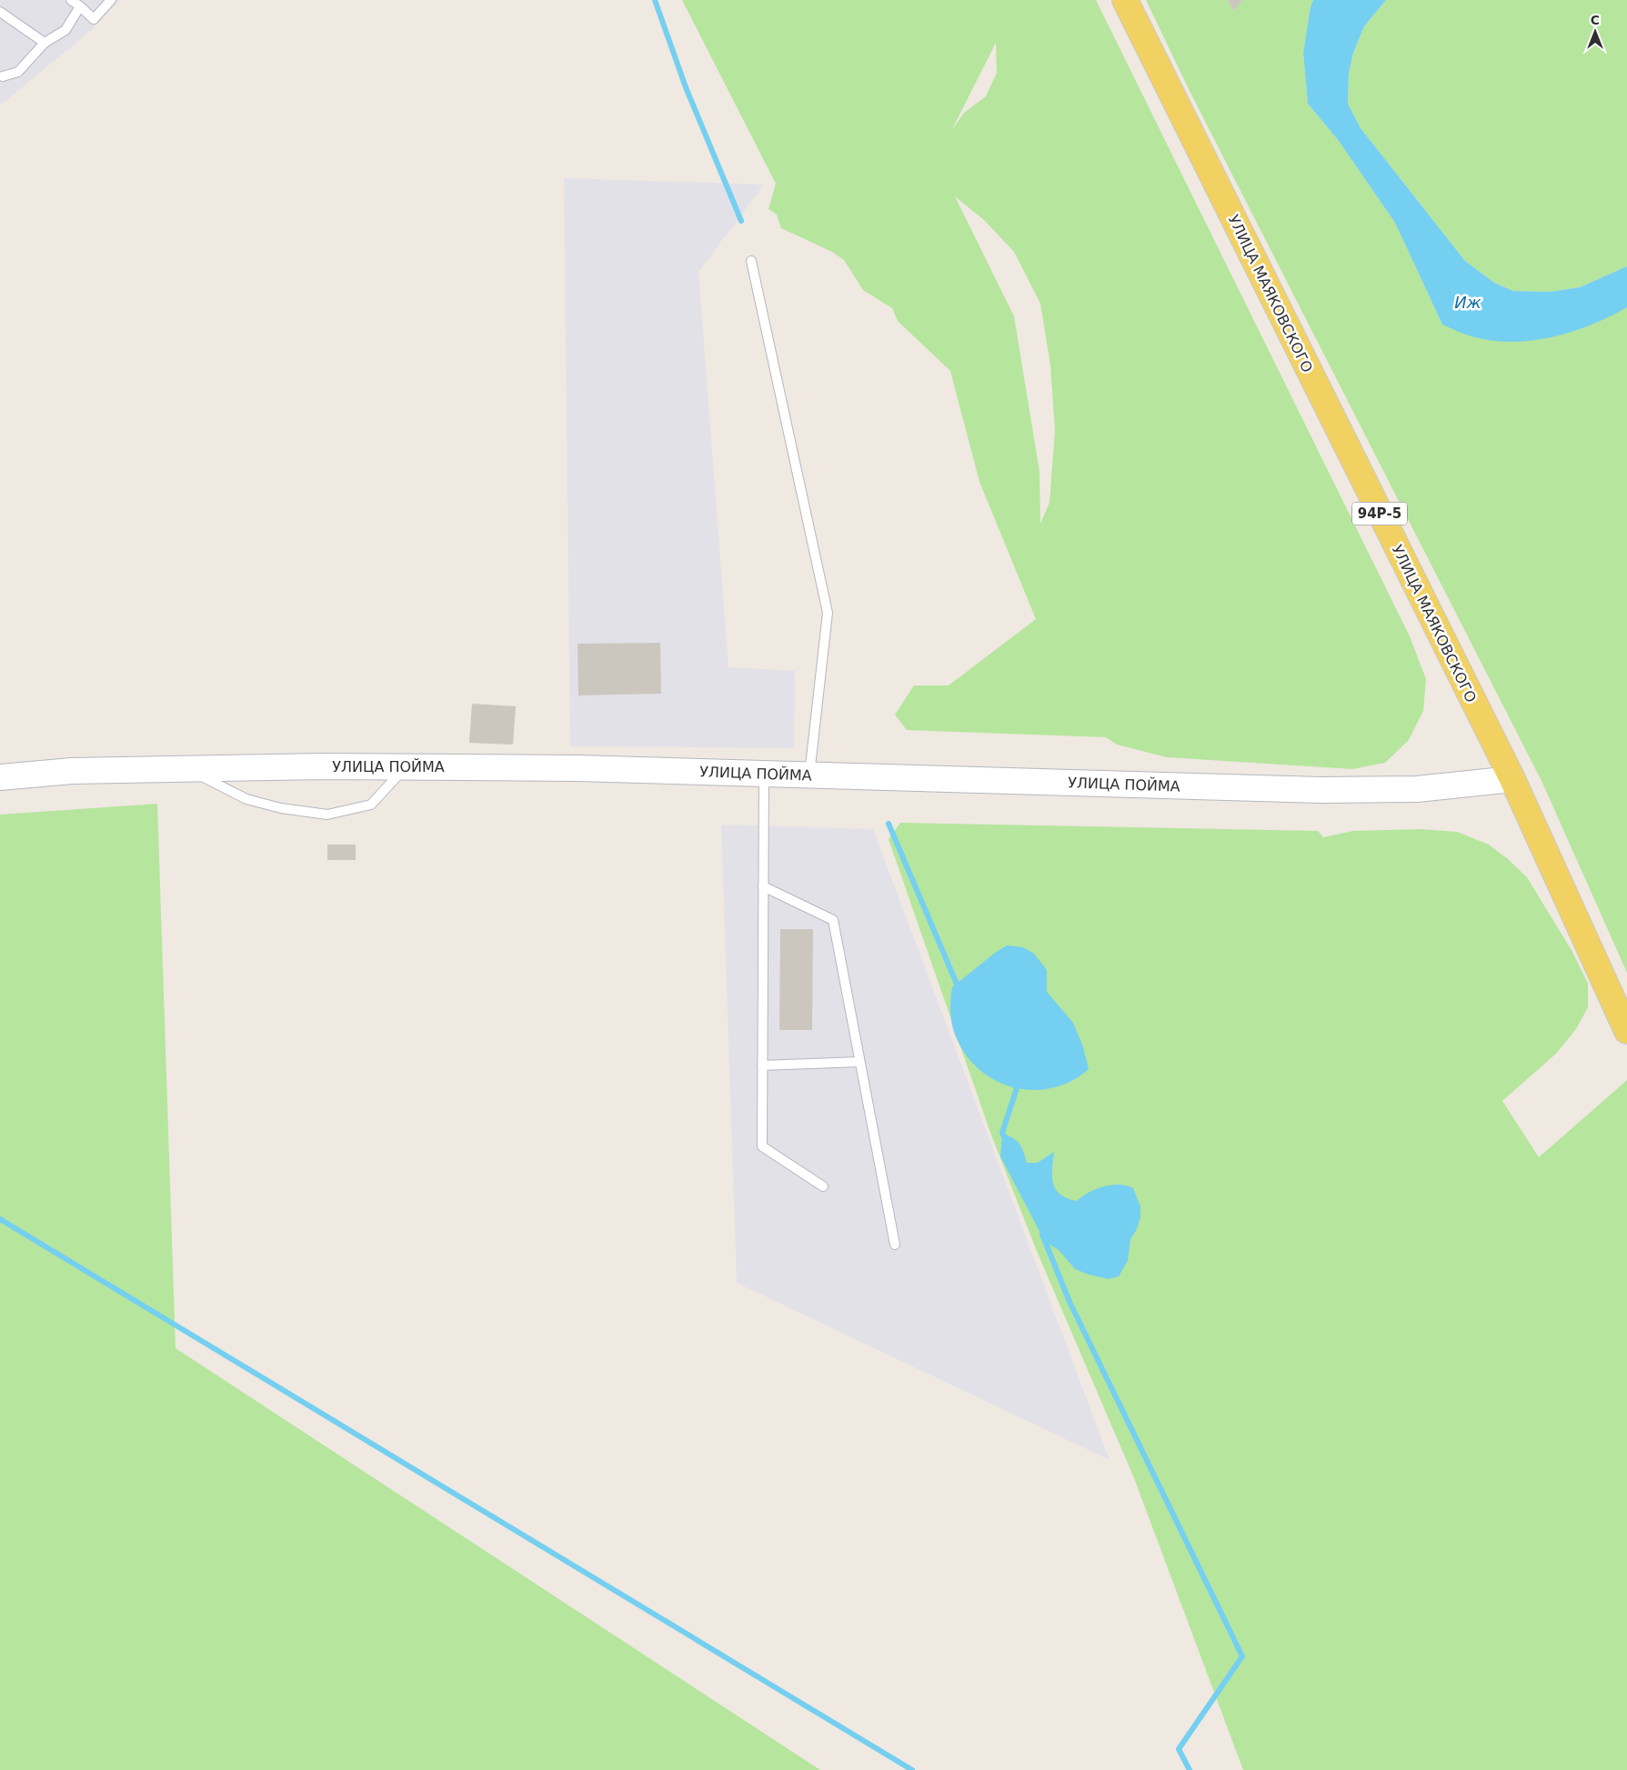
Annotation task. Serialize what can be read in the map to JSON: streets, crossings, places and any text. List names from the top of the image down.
{
  "streets": {
    "main road": ["УЛИЦА МАЯКОВСКОГО", "94Р-5", "УЛИЦА ПОЙМА"]
  },
  "crossings": [
    ["УЛИЦА МАЯКОВСКОГО", "УЛИЦА ПОЙМА"]
  ],
  "water": ["Иж"],
  "north": "top"
}
